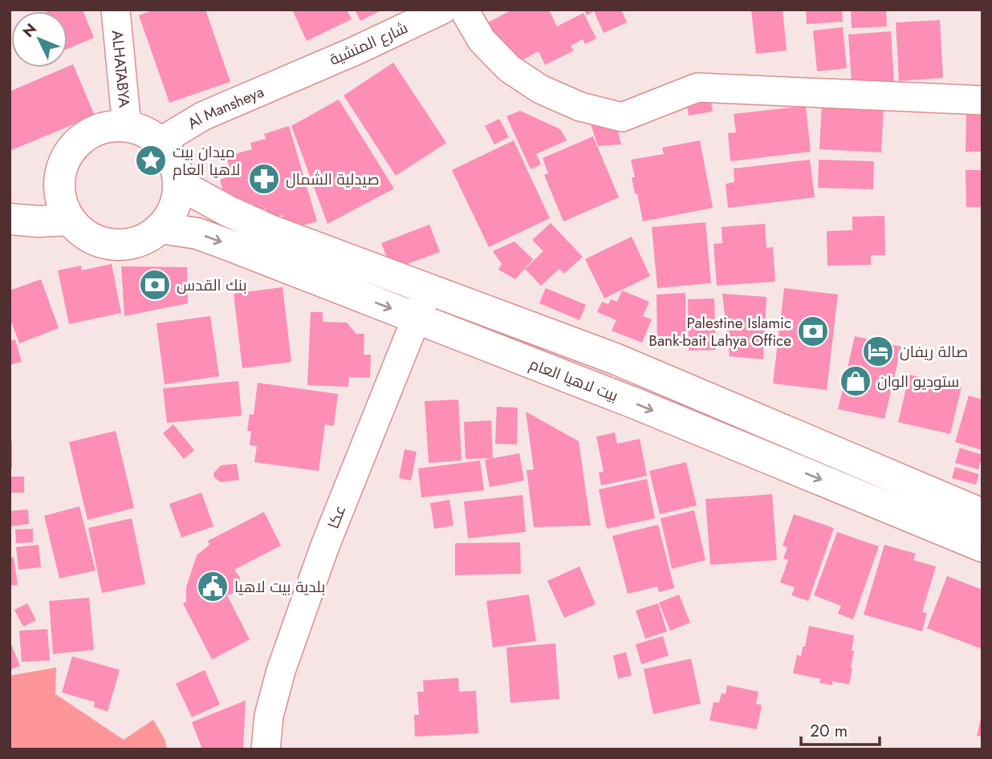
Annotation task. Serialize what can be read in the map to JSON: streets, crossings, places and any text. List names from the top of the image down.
{
  "streets": {
    "main road": ["بيت لاهيا العام"],
    "street": [
      "شارع المنشية",
      "ALHATABYA",
      "Al Mansheya",
      "عكا"
    ]
  },
  "crossings": [
    ["شارع المنشية", "Al Mansheya"],
    ["ALHATABYA", "Al Mansheya"],
    ["ALHATABYA", "بيت لاهيا العام"],
    ["Al Mansheya", "بيت لاهيا العام"],
    ["بيت لاهيا العام", "عكا"]
  ],
  "places": {
    "place": ["ميدان بيت لاهيا العام"],
    "pharmacy": ["صيدلية الشمال"],
    "bank": ["بنك القدس", "Palestine Islamic Bank-bait Lahya Office"],
    "hotel": ["صالة ريفان"],
    "shop": ["ستوديو الوان"],
    "public building": ["بلدية بيت لاهيا"]
  },
  "scale_bar": "20 m",
  "north": "top left"
}
